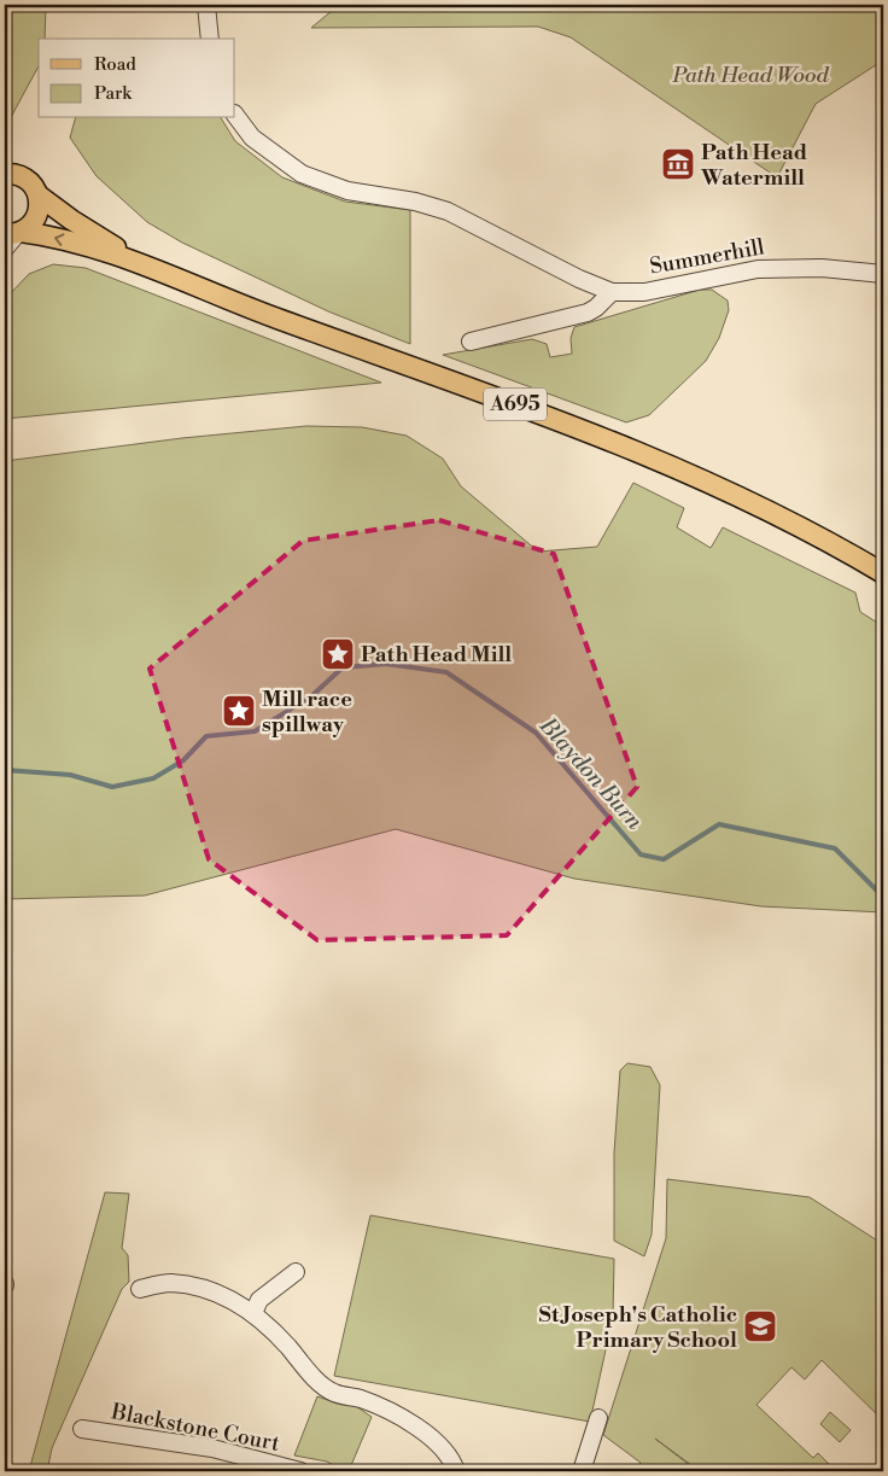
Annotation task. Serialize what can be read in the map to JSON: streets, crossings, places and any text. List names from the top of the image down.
{
  "streets": {
    "main road": ["A695"],
    "street": ["Summerhill", "Blackstone Court"]
  },
  "water": ["Blaydon Burn"],
  "parks": ["Path Head Wood"],
  "places": {
    "museum": ["Path Head Watermill"],
    "place": ["Path Head Mill", "Mill race spillway"],
    "school or university": ["St Joseph's Catholic Primary School"]
  },
  "legend": ["Road", "Park"]
}
